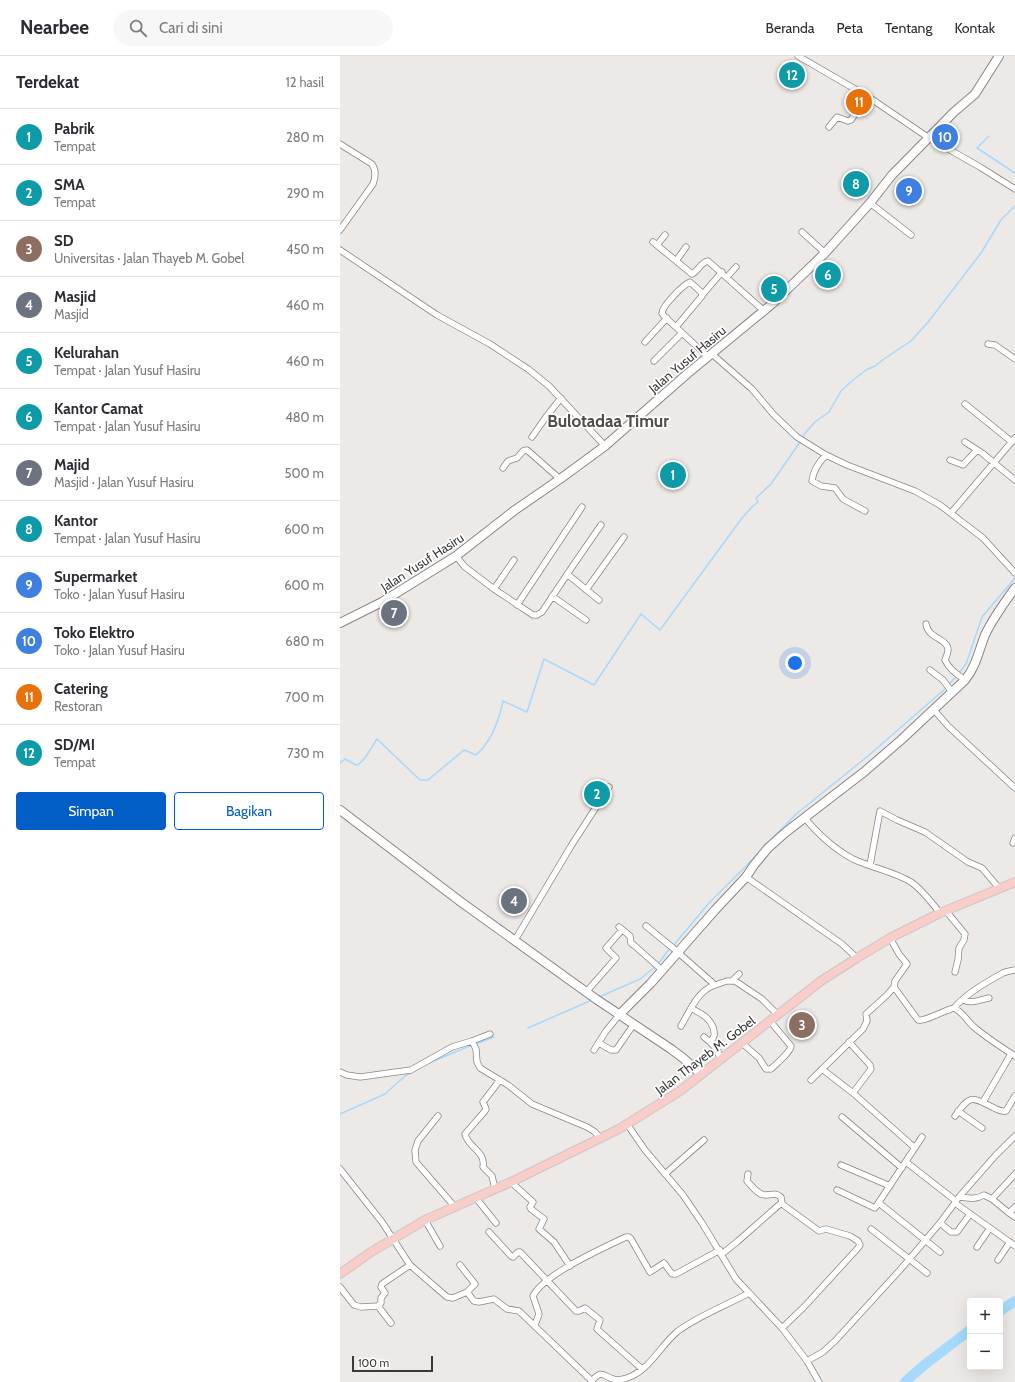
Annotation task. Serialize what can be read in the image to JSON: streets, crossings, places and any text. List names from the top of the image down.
{
  "streets": {
    "main road": ["Jalan Thayeb M. Gobel"],
    "street": ["Jalan Yusuf Hasiru"]
  },
  "districts": ["Bulotadaa Timur"],
  "scale_bar": "100 m",
  "page": {
    "header": "Nearbee",
    "search": "Cari di sini",
    "nav": [
      "Beranda",
      "Peta",
      "Tentang",
      "Kontak"
    ],
    "heading": ["Terdekat", "12 hasil"],
    "pins": [
      "12",
      "11",
      "10",
      "8",
      "9",
      "6",
      "5",
      "1",
      "7",
      "2",
      "4",
      "3"
    ],
    "list": [
      {
        "mark": "1",
        "name": "Pabrik",
        "note": "Tempat",
        "value": "280 m"
      },
      {
        "mark": "2",
        "name": "SMA",
        "note": "Tempat",
        "value": "290 m"
      },
      {
        "mark": "3",
        "name": "SD",
        "note": "Universitas · Jalan Thayeb M. Gobel",
        "value": "450 m"
      },
      {
        "mark": "4",
        "name": "Masjid",
        "note": "Masjid",
        "value": "460 m"
      },
      {
        "mark": "5",
        "name": "Kelurahan",
        "note": "Tempat · Jalan Yusuf Hasiru",
        "value": "460 m"
      },
      {
        "mark": "6",
        "name": "Kantor Camat",
        "note": "Tempat · Jalan Yusuf Hasiru",
        "value": "480 m"
      },
      {
        "mark": "7",
        "name": "Majid",
        "note": "Masjid · Jalan Yusuf Hasiru",
        "value": "500 m"
      },
      {
        "mark": "8",
        "name": "Kantor",
        "note": "Tempat · Jalan Yusuf Hasiru",
        "value": "600 m"
      },
      {
        "mark": "9",
        "name": "Supermarket",
        "note": "Toko · Jalan Yusuf Hasiru",
        "value": "600 m"
      },
      {
        "mark": "10",
        "name": "Toko Elektro",
        "note": "Toko · Jalan Yusuf Hasiru",
        "value": "680 m"
      },
      {
        "mark": "11",
        "name": "Catering",
        "note": "Restoran",
        "value": "700 m"
      },
      {
        "mark": "12",
        "name": "SD/MI",
        "note": "Tempat",
        "value": "730 m"
      }
    ],
    "buttons": ["Simpan", "Bagikan"],
    "map_buttons": ["+", "−"],
    "scale": "100 m"
  }
}
